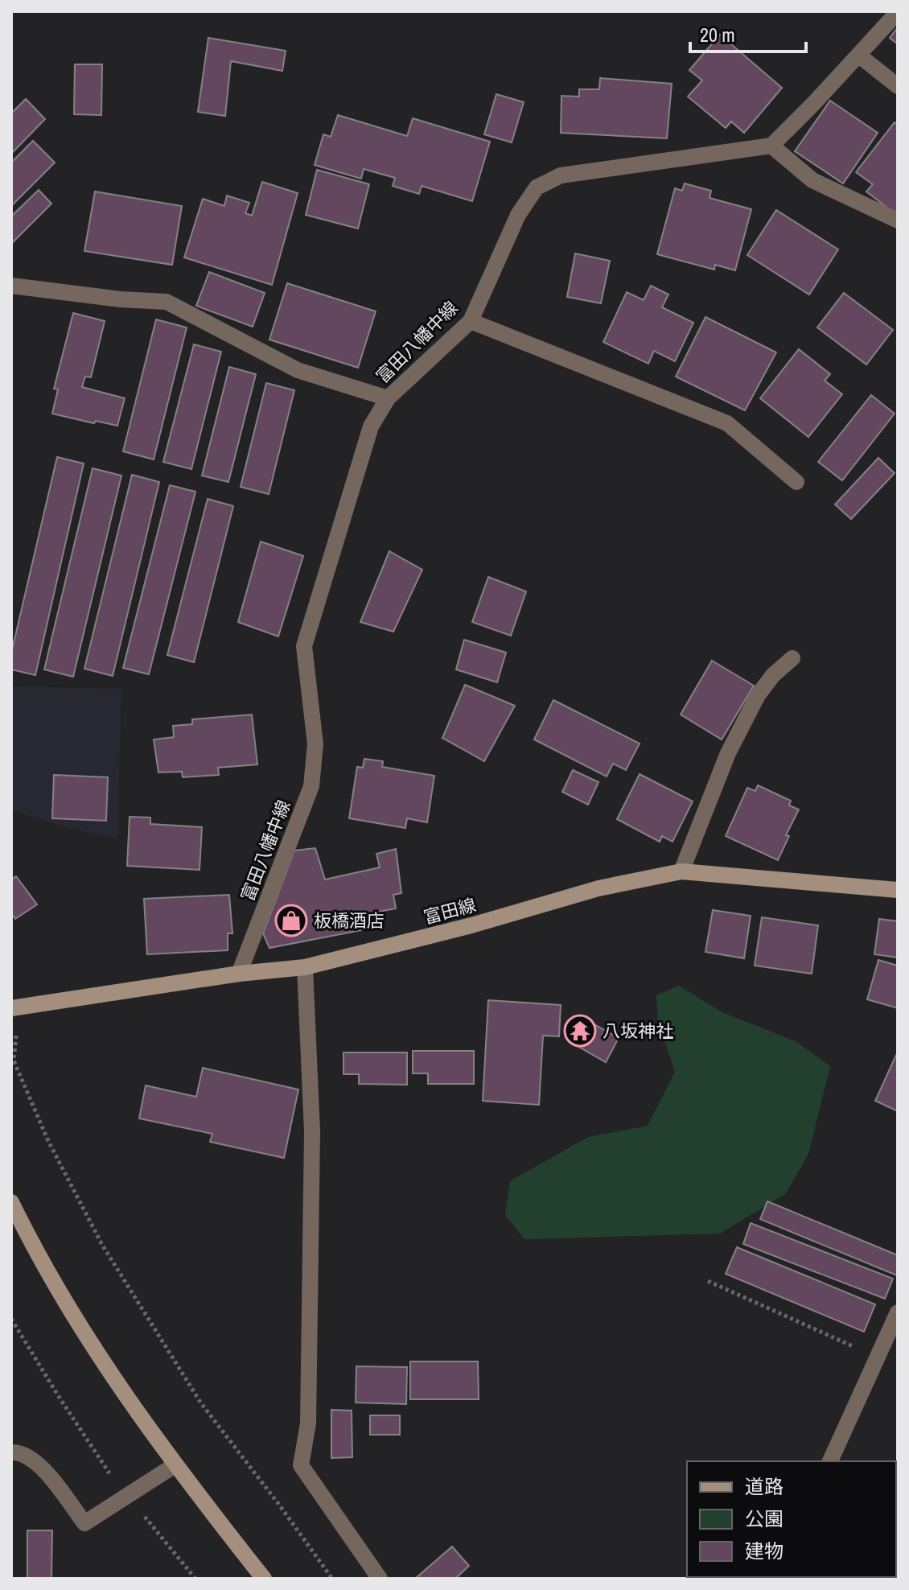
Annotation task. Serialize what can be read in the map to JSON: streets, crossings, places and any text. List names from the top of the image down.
{
  "streets": {
    "street": ["富田八幡中線", "富田線"]
  },
  "crossings": [
    ["富田八幡中線", "富田線"]
  ],
  "places": {
    "shop": ["板橋酒店"],
    "temple": ["八坂神社"]
  },
  "legend": ["道路", "公園", "建物"],
  "scale_bar": "20 m"
}
